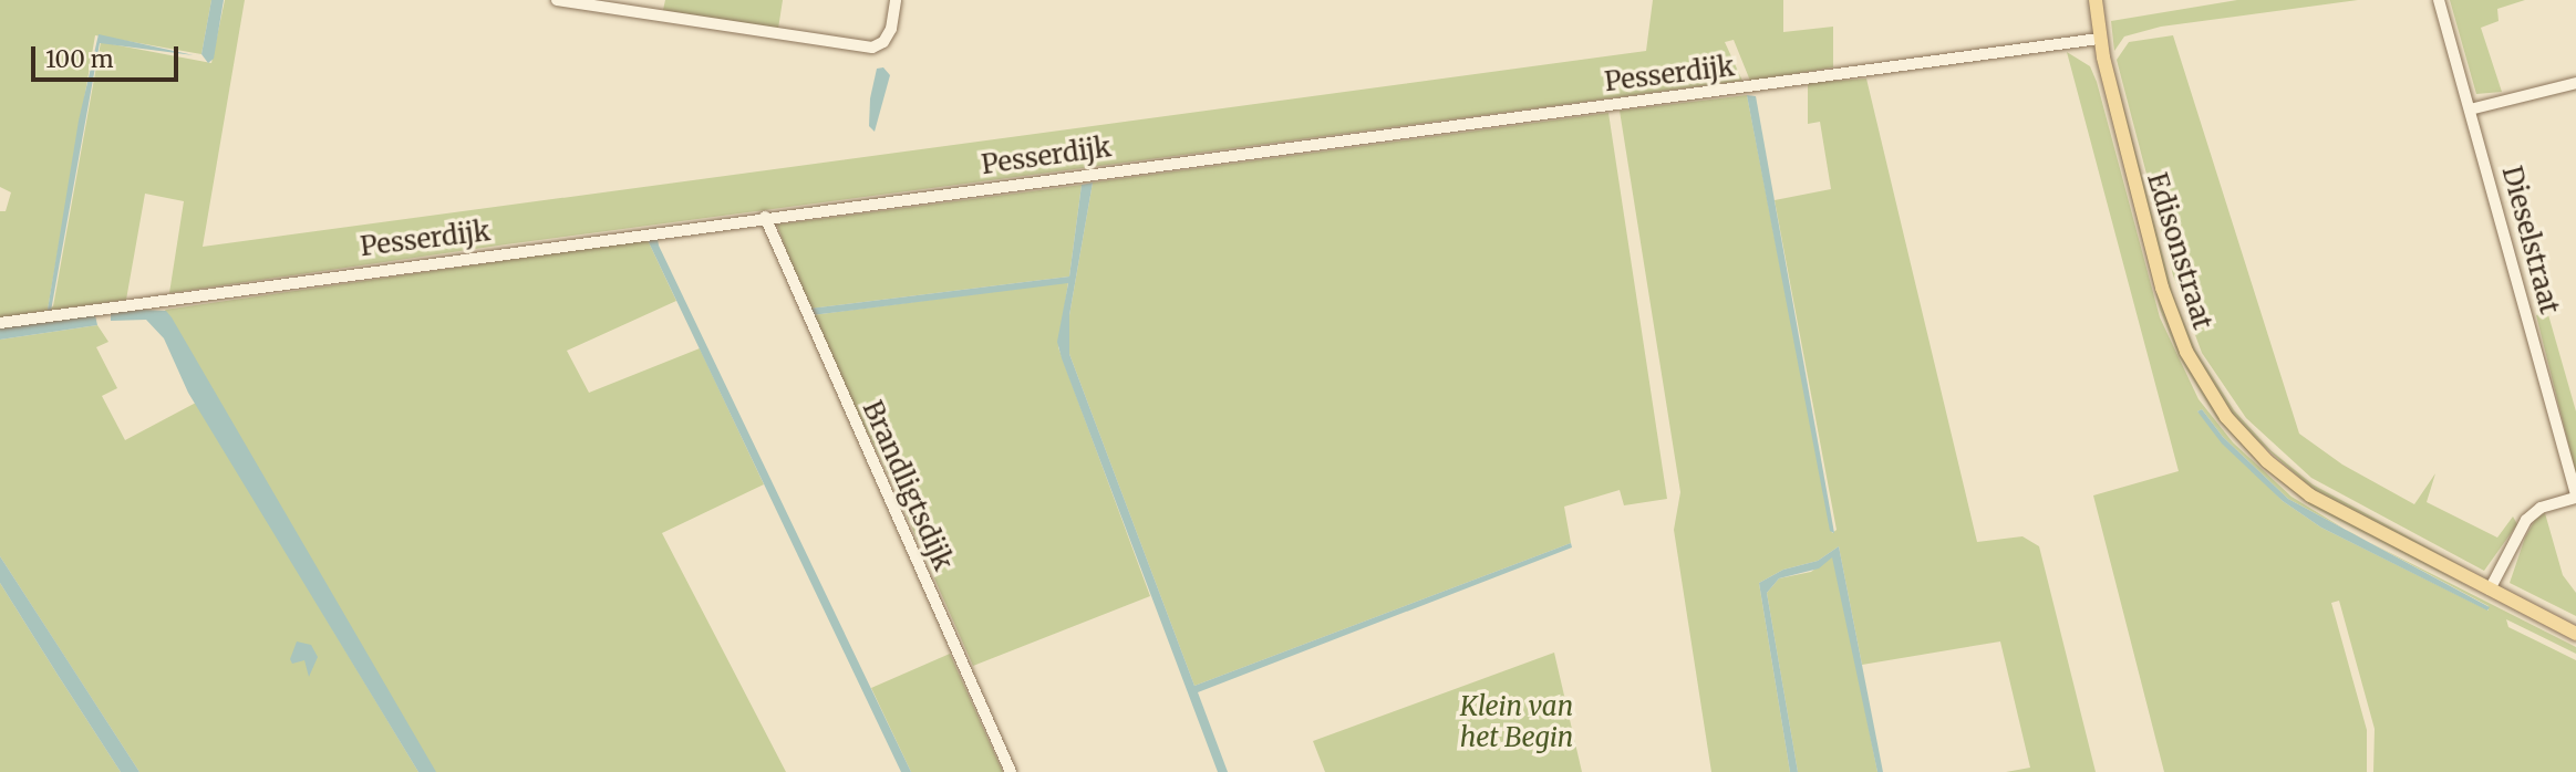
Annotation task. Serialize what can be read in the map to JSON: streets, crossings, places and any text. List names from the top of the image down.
{
  "streets": {
    "main road": ["Edisonstraat"],
    "street": ["Pesserdijk", "Dieselstraat", "Brandligtsdijk"]
  },
  "crossings": [
    ["Pesserdijk", "Edisonstraat"],
    ["Pesserdijk", "Brandligtsdijk"]
  ],
  "parks": ["Klein van het Begin"],
  "scale_bar": "100 m"
}
